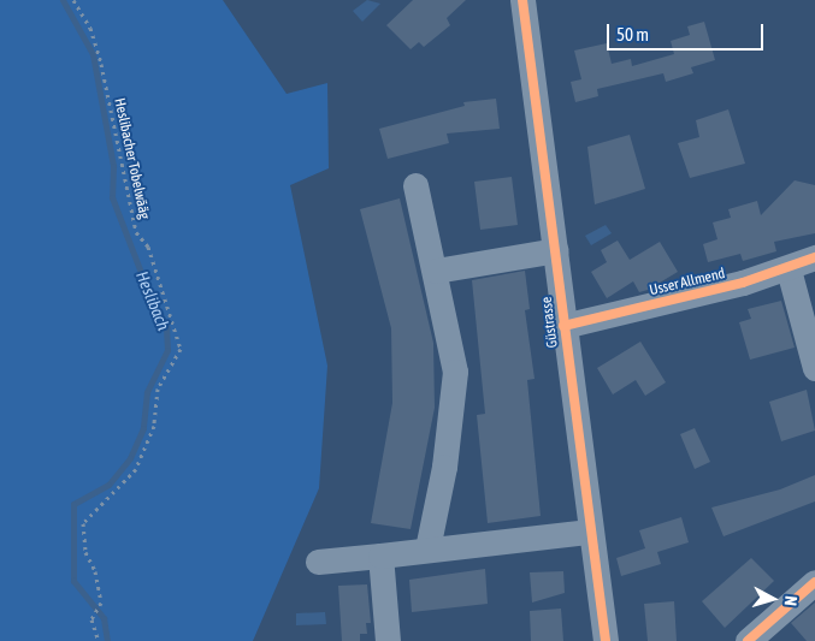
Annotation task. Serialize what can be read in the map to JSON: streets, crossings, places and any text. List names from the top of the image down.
{
  "streets": {
    "street": ["Usser Allmend", "Güstrasse"],
    "path": ["Heslibacher Tobelwääg"]
  },
  "crossings": [
    ["Usser Allmend", "Güstrasse"]
  ],
  "water": ["Heslibach"],
  "scale_bar": "50 m",
  "north": "right"
}
